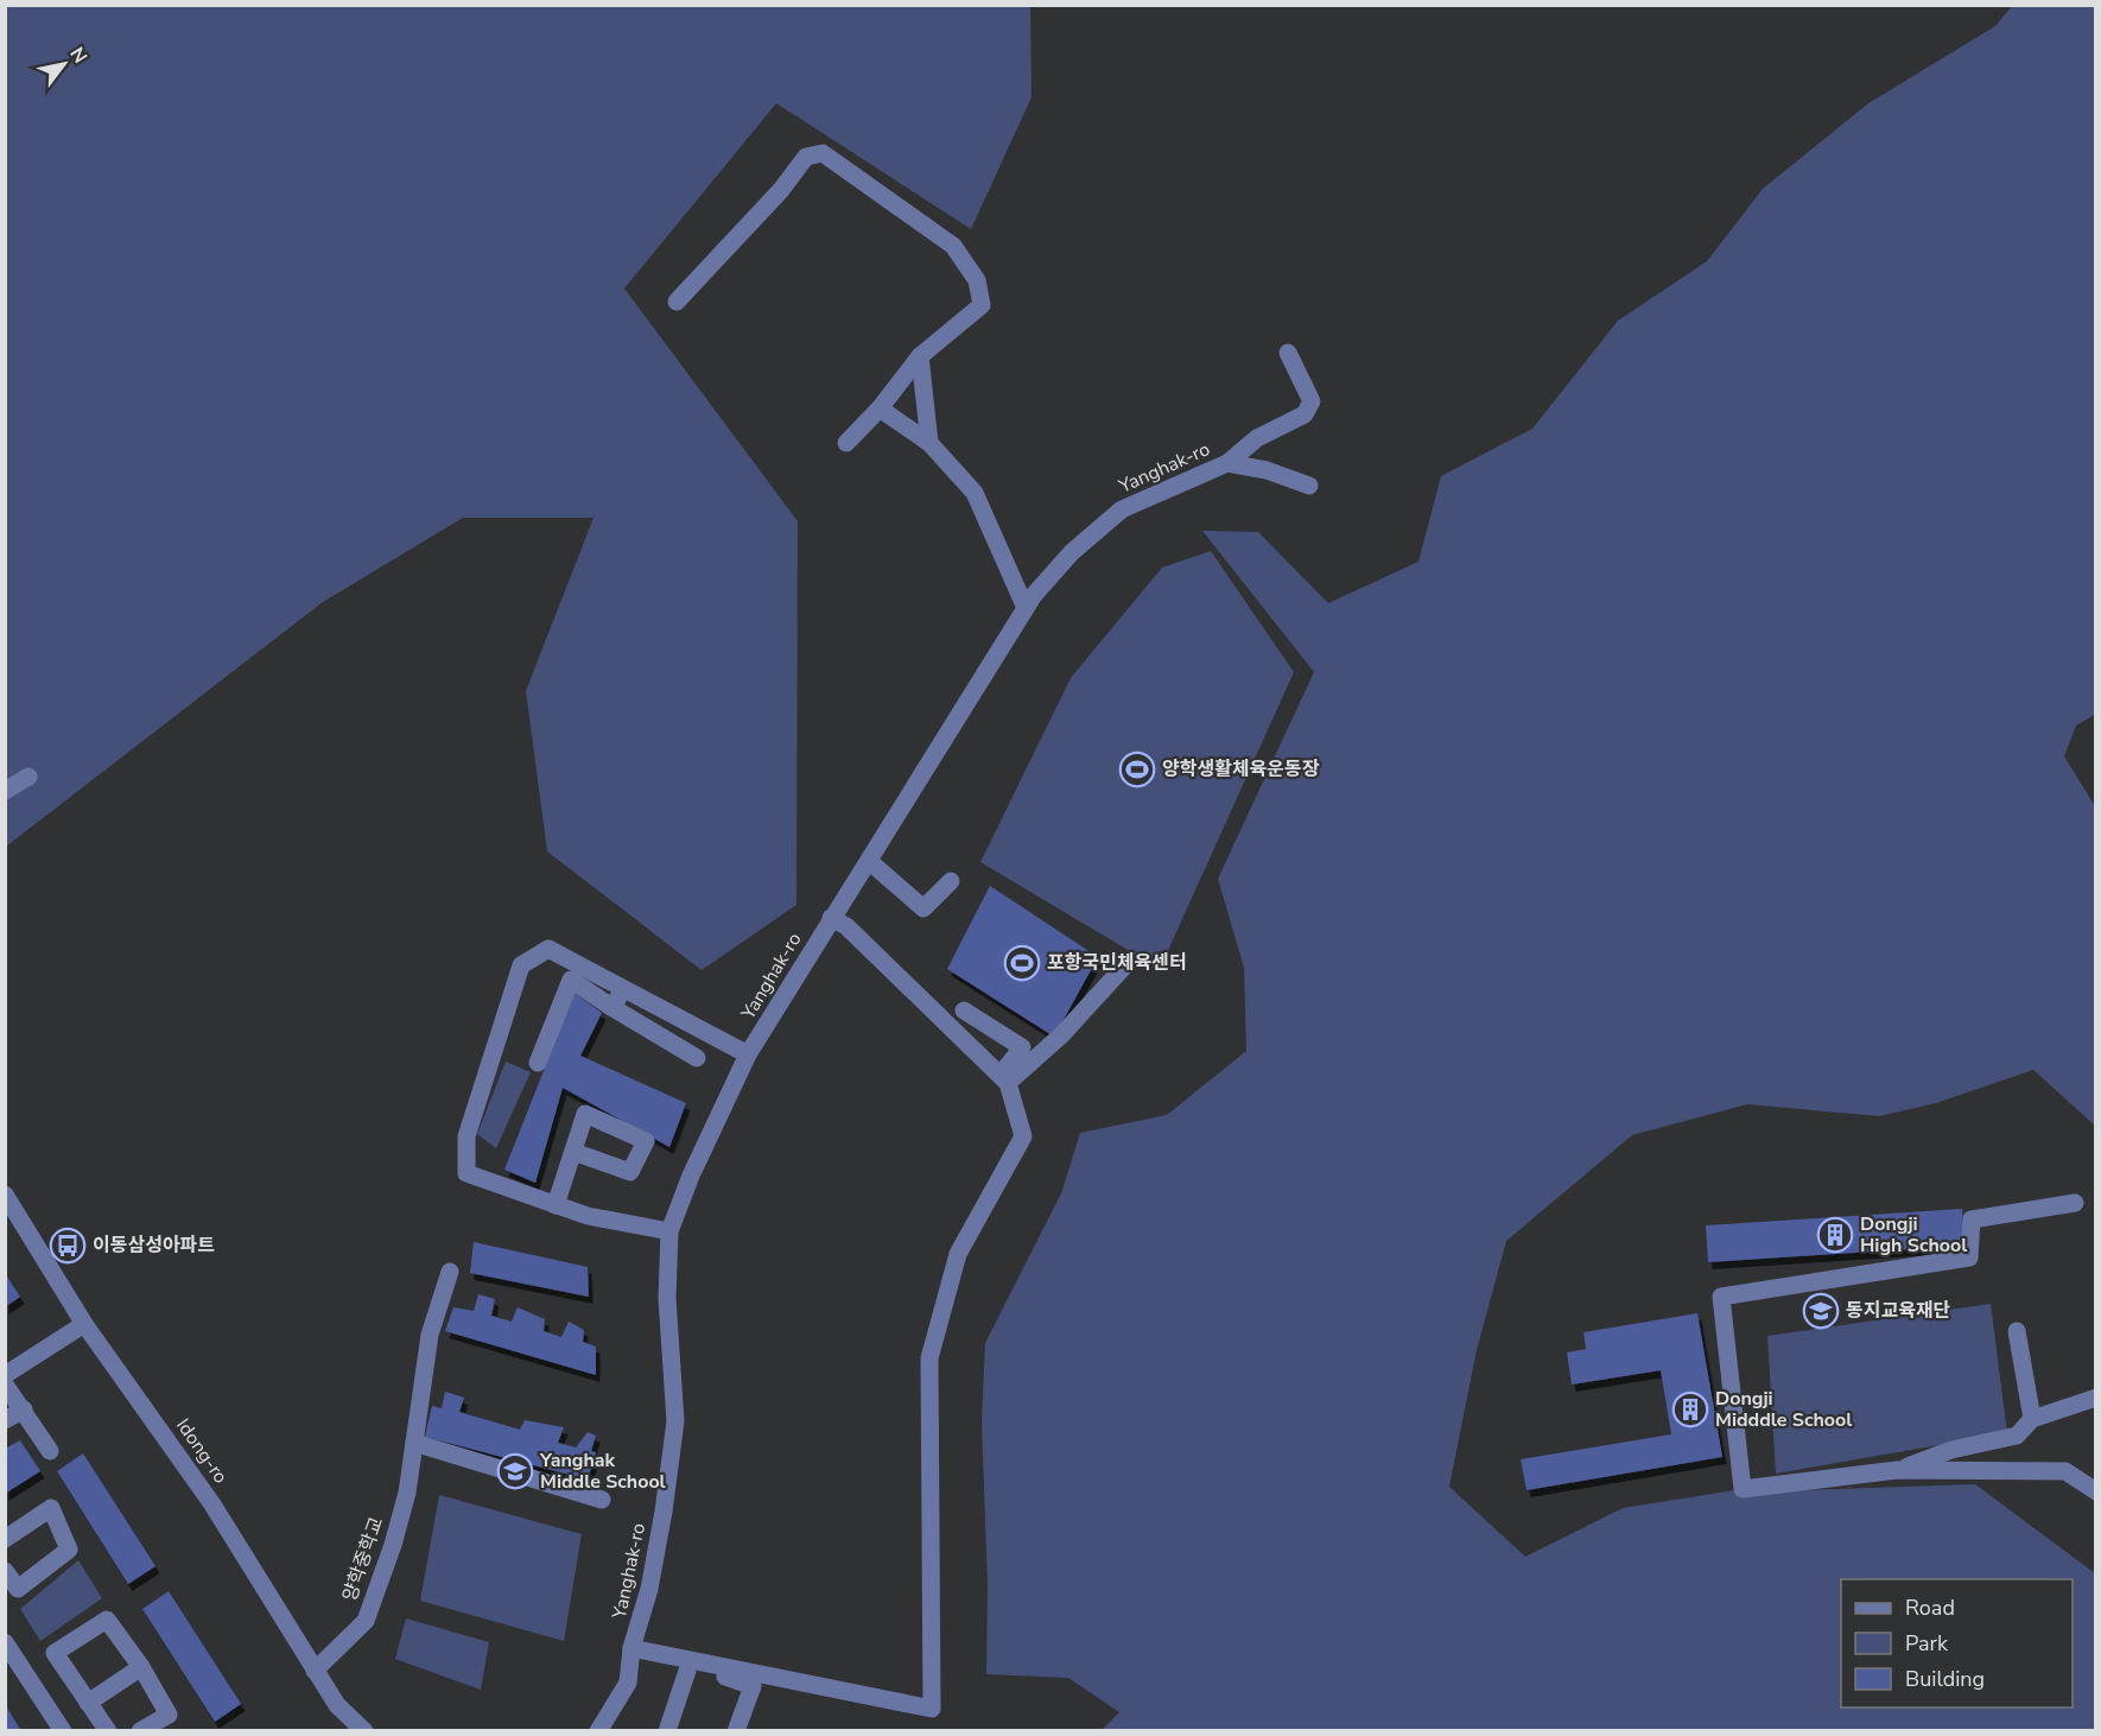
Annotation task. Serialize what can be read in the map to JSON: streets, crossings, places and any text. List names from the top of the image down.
{
  "streets": {
    "street": ["Yanghak-ro", "Idong-ro", "양학중학교"]
  },
  "crossings": [
    ["Idong-ro", "양학중학교"]
  ],
  "places": {
    "sports": ["양학생활체육운동장", "포항국민체육센터"],
    "building": ["Dongji High School", "Dongji Midddle School"],
    "bus stop": ["이동삼성아파트"],
    "school or university": ["동지교육재단", "Yanghak Middle School"]
  },
  "legend": ["Road", "Park", "Building"],
  "north": "top right"
}
